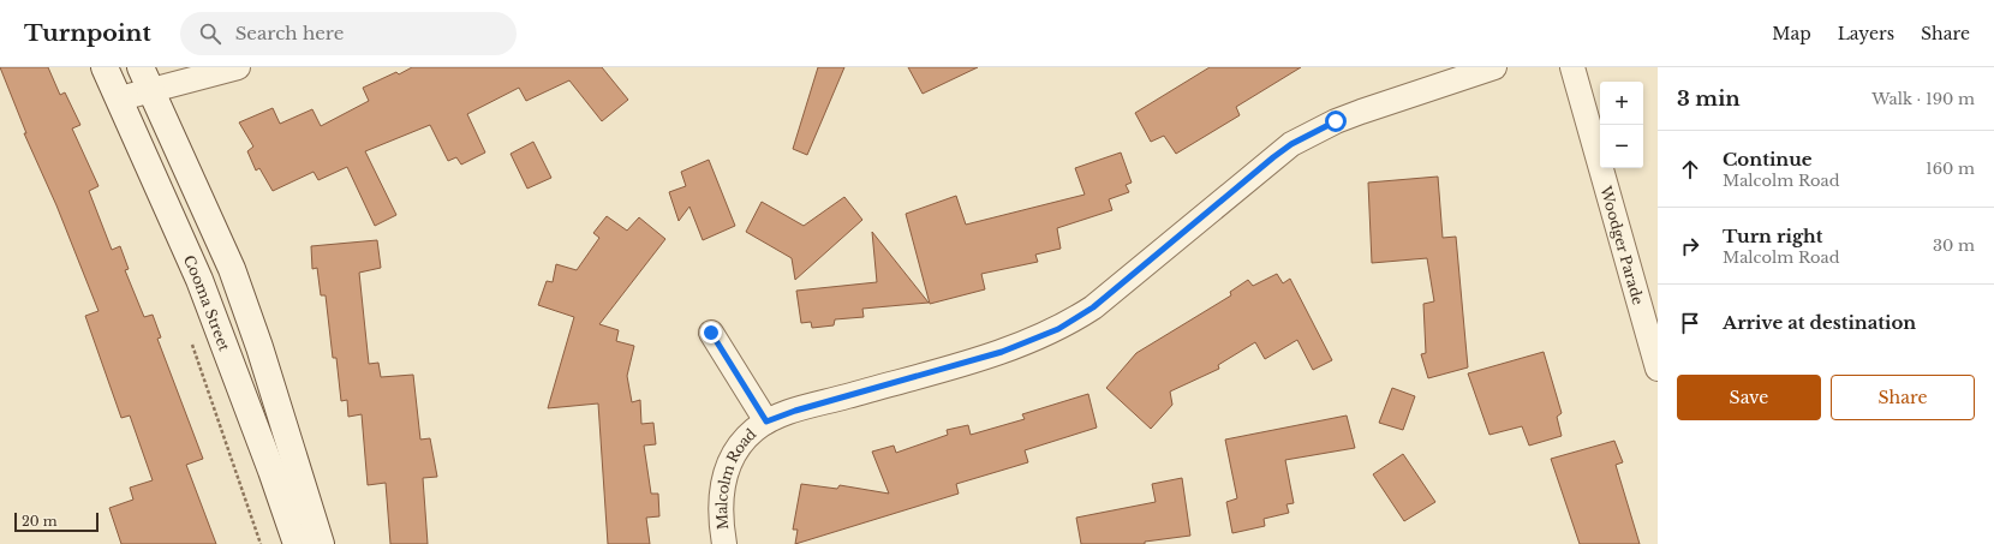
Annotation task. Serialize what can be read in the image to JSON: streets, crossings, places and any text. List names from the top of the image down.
{
  "streets": {
    "main road": ["Cooma Street"],
    "street": ["Woodger Parade", "Malcolm Road"]
  },
  "scale_bar": "20 m",
  "page": {
    "header": "Turnpoint",
    "search": "Search here",
    "nav": ["Map", "Layers", "Share"],
    "heading": ["3 min", "Walk · 190 m"],
    "map_buttons": ["+", "−"],
    "list": [
      ["Continue", "Malcolm Road", "160 m"],
      ["Turn right", "Malcolm Road", "30 m"],
      "Arrive at destination"
    ],
    "buttons": ["Save", "Share"],
    "scale": "20 m"
  }
}
